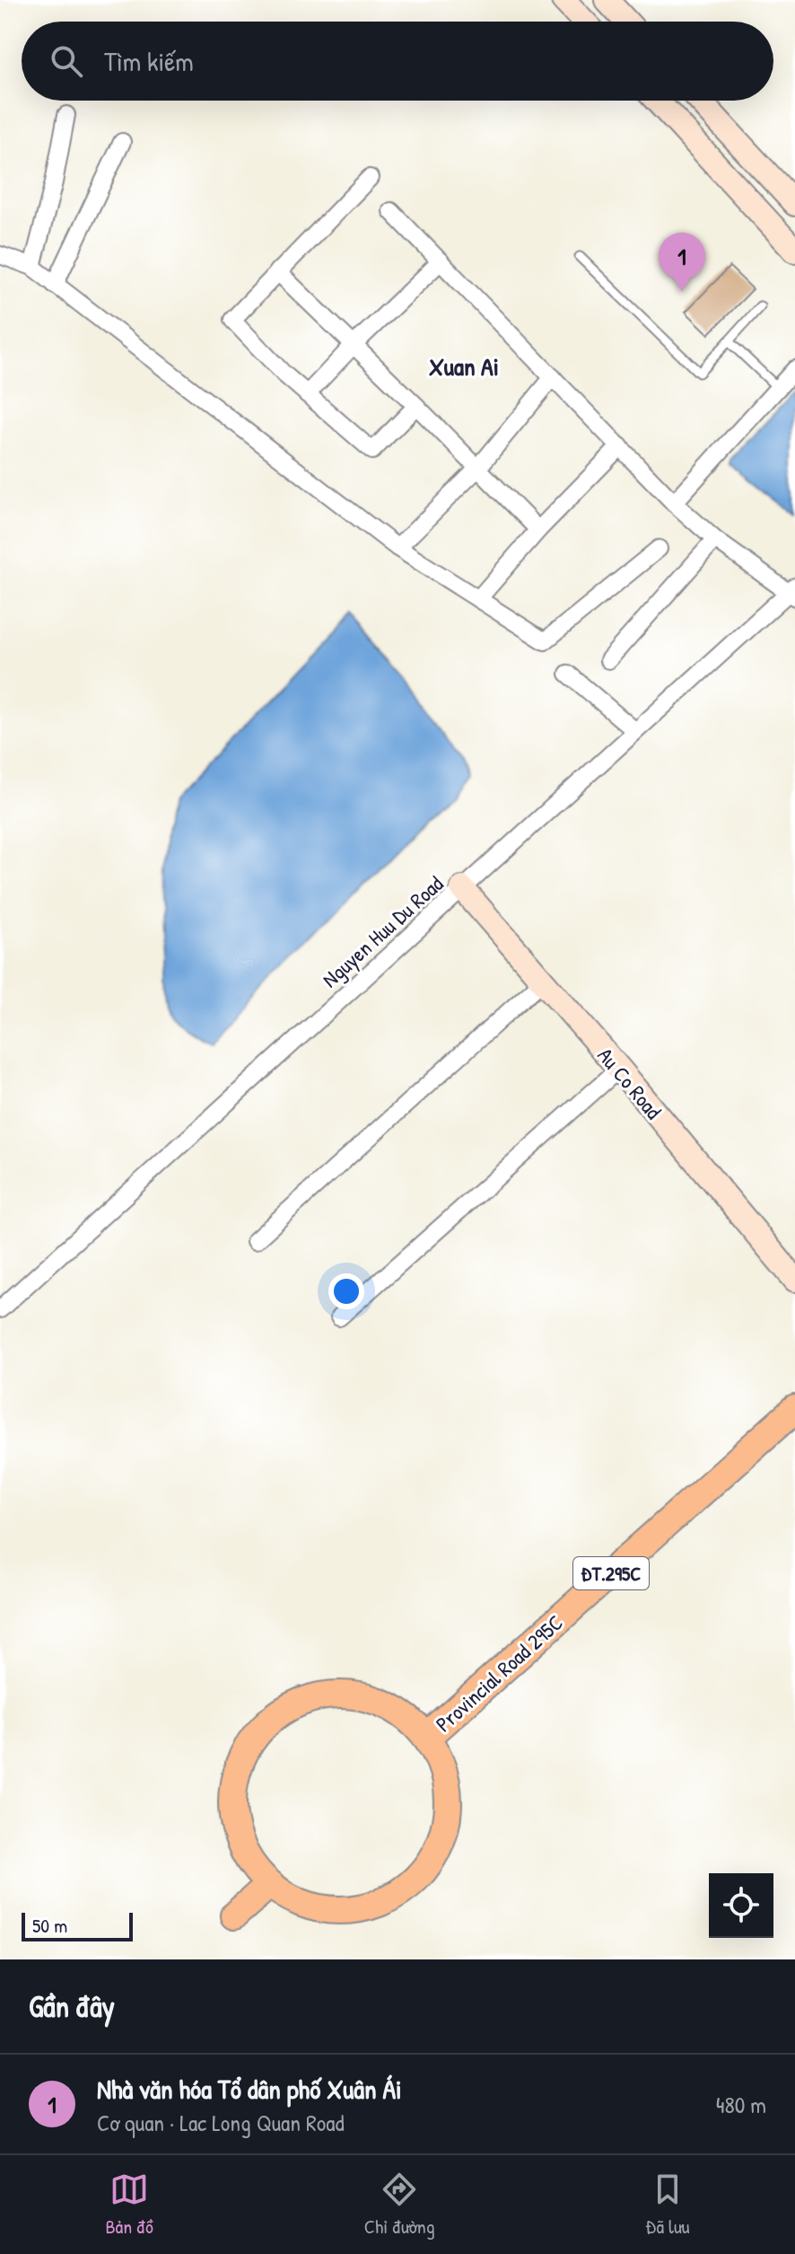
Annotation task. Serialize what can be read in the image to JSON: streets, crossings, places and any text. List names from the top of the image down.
{
  "streets": {
    "main road": ["Au Co Road", "ĐT.295C", "Provincial Road 295C"],
    "street": ["Nguyen Huu Du Road"]
  },
  "crossings": [
    ["Nguyen Huu Du Road", "Au Co Road"]
  ],
  "districts": ["Xuan Ai"],
  "scale_bar": "50 m",
  "page": {
    "search": "Tìm kiếm",
    "pins": "1",
    "scale": "50 m",
    "heading": "Gần đây",
    "list": [
      {
        "mark": "1",
        "name": "Nhà văn hóa Tổ dân phố Xuân Ái",
        "note": "Cơ quan · Lac Long Quan Road",
        "value": "480 m"
      }
    ],
    "nav": ["Bản đồ", "Chỉ đường", "Đã lưu"]
  }
}
